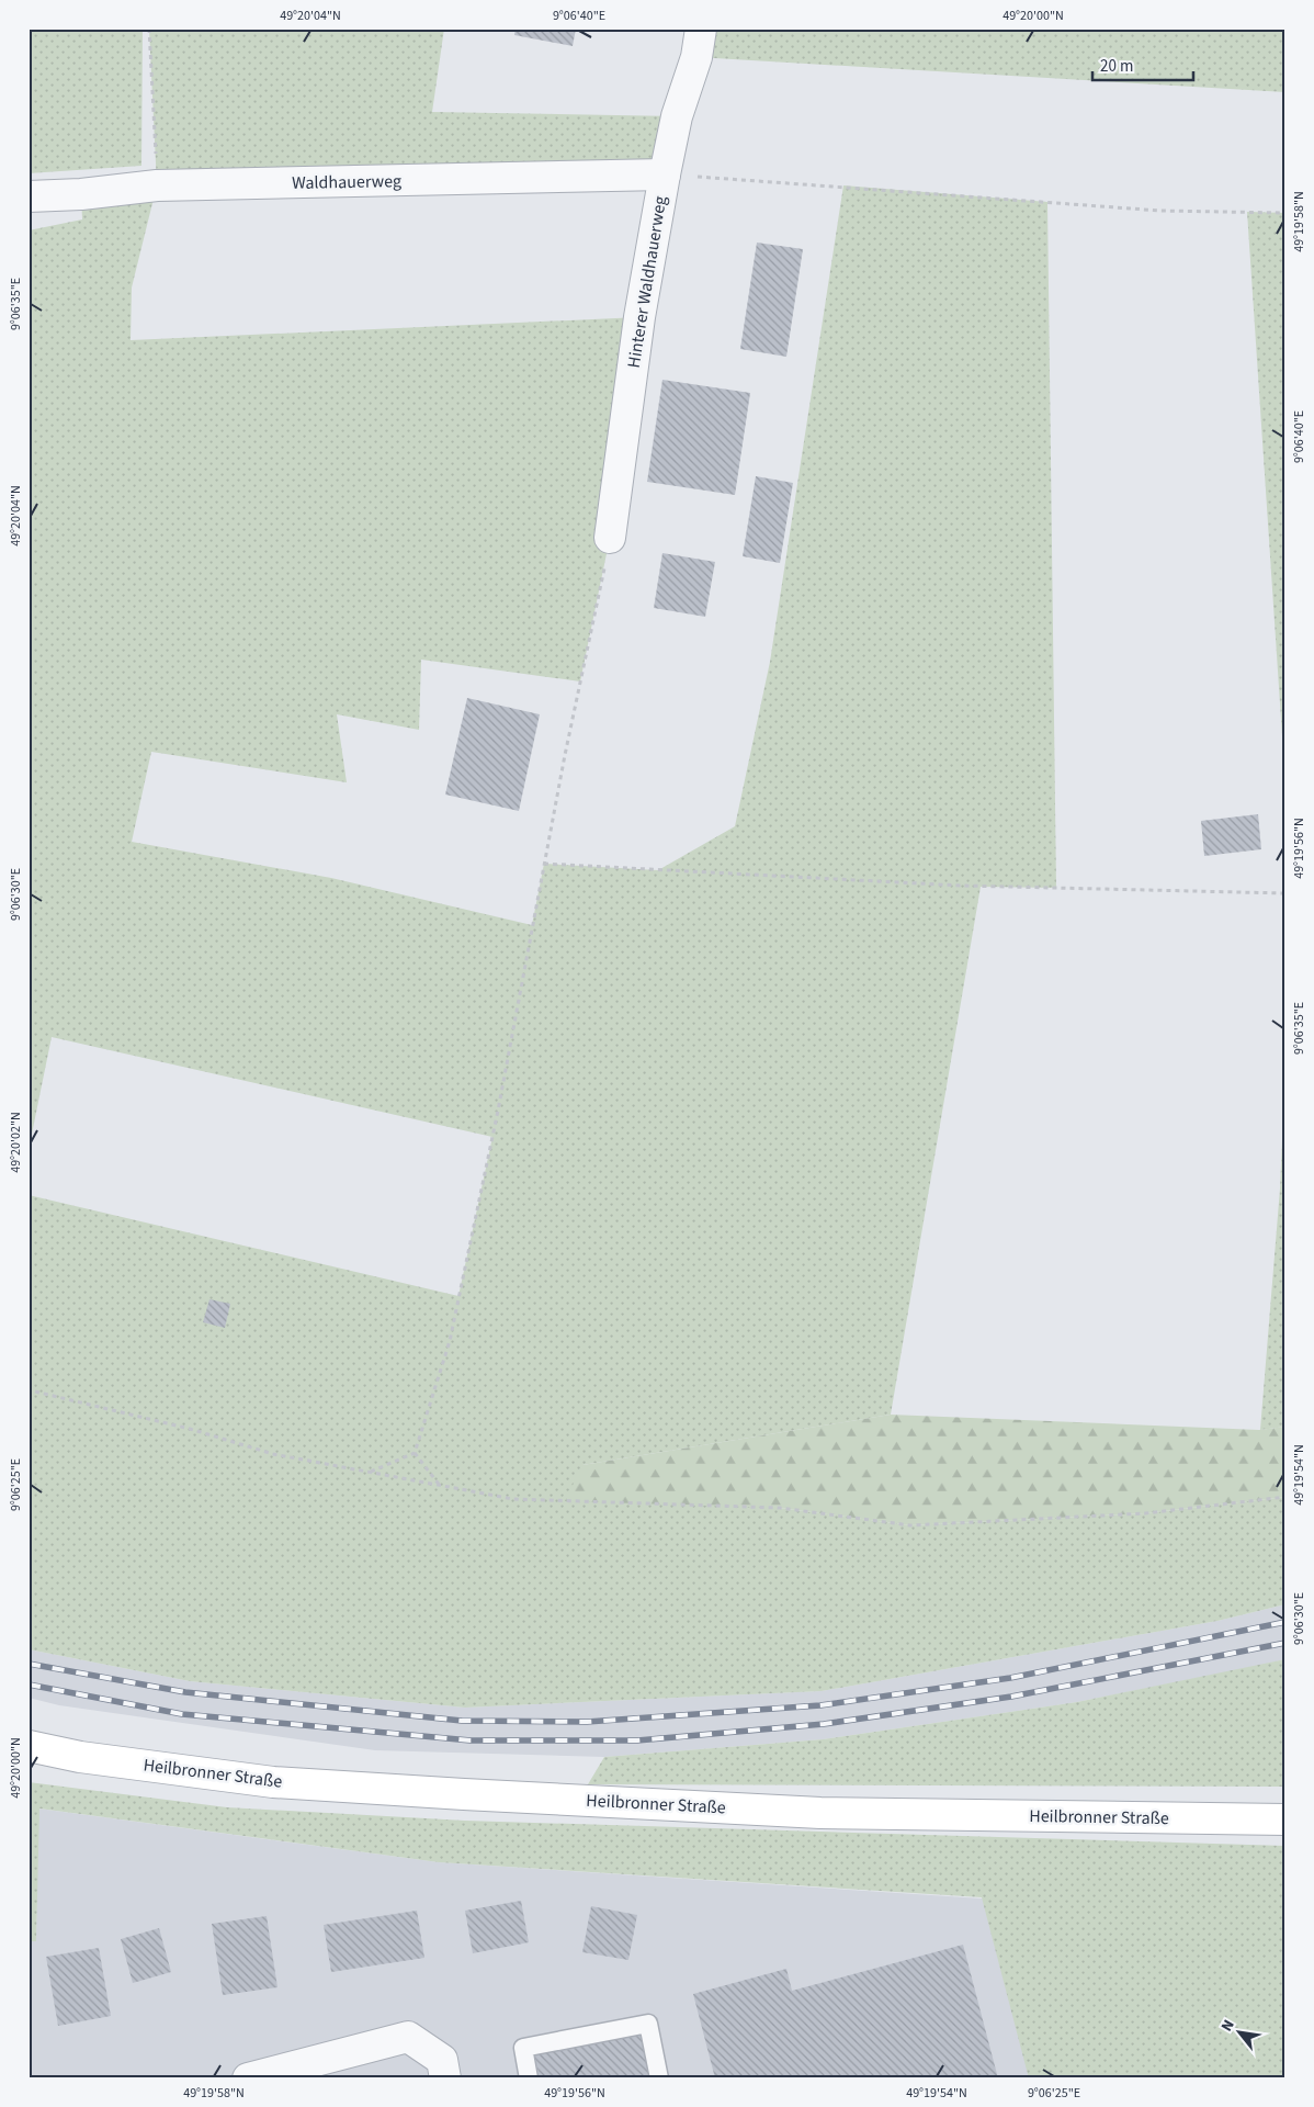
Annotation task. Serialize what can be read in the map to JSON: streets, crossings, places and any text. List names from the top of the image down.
{
  "streets": {
    "street": ["Waldhauerweg", "Hinterer Waldhauerweg", "Heilbronner Straße"]
  },
  "crossings": [
    ["Waldhauerweg", "Hinterer Waldhauerweg"]
  ],
  "scale_bar": "20 m",
  "north": "top left",
  "coordinates": [
    "49°20'04\"N",
    "9°06'40\"E",
    "49°20'00\"N",
    "49°19'58\"N",
    "9°06'35\"E",
    "49°19'56\"N",
    "9°06'30\"E",
    "49°20'02\"N",
    "49°19'54\"N",
    "9°06'25\"E"
  ]
}
